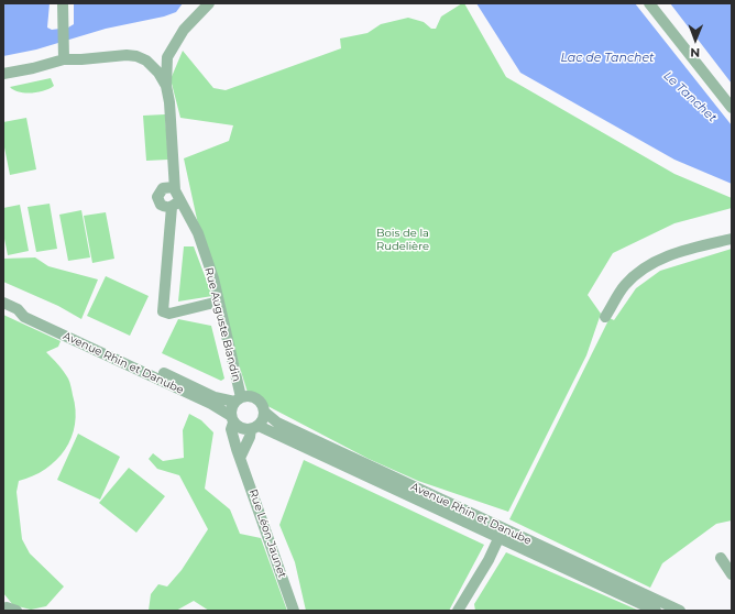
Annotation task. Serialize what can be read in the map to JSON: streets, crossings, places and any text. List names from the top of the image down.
{
  "streets": {
    "street": ["Rue Auguste Blandin", "Avenue Rhin et Danube", "Rue Léon Jaunet"]
  },
  "crossings": [
    ["Rue Auguste Blandin", "Avenue Rhin et Danube"],
    ["Rue Auguste Blandin", "Rue Léon Jaunet"],
    ["Avenue Rhin et Danube", "Rue Léon Jaunet"]
  ],
  "water": ["Lac de Tanchet", "Le Tanchet"],
  "parks": ["Bois de la Rudelière"],
  "north": "bottom"
}
